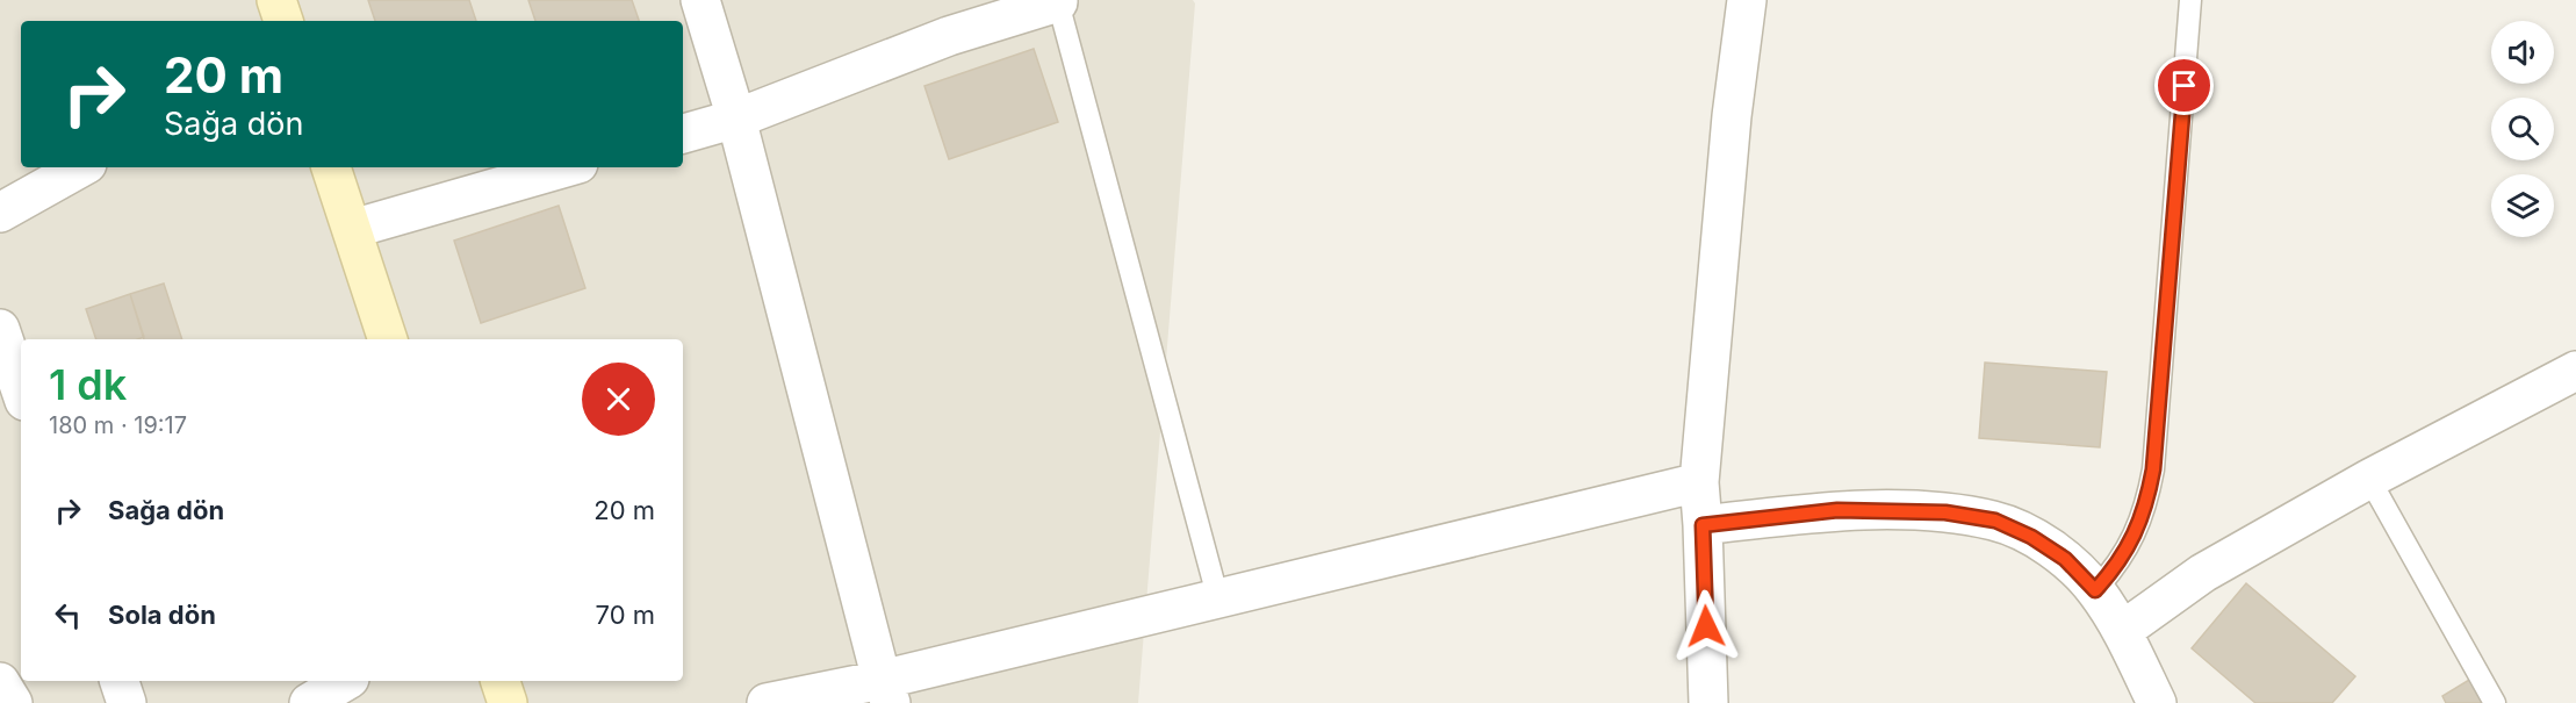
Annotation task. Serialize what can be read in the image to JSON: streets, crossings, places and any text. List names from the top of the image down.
{
  "page": {
    "turn": ["20 m", "Sağa dön"],
    "heading": ["1 dk", "180 m · 19:17"],
    "list": [
      {
        "name": "Sağa dön",
        "value": "20 m"
      },
      {
        "name": "Sola dön",
        "value": "70 m"
      }
    ]
  }
}
